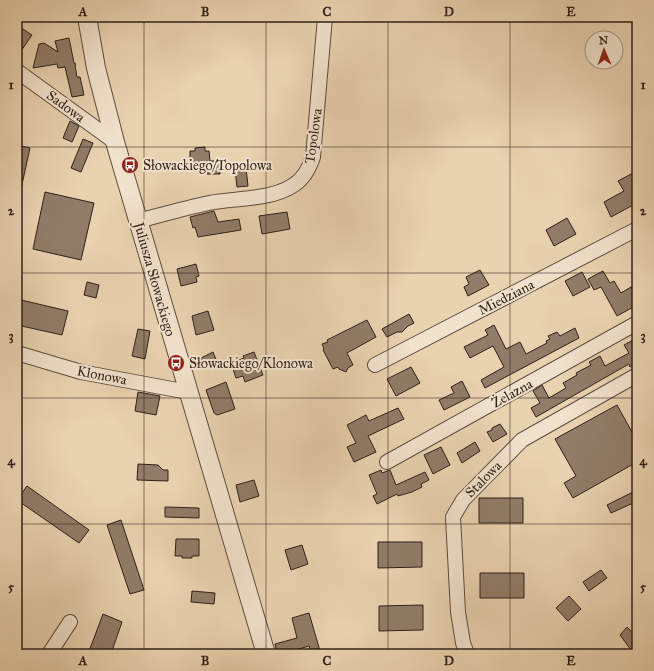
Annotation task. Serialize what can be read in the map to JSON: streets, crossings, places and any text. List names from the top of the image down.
{
  "streets": {
    "street": [
      "Sadowa",
      "Topolowa",
      "Juliusza Słowackiego",
      "Miedziana",
      "Klonowa",
      "Żelazna",
      "Stalowa"
    ]
  },
  "crossings": [
    ["Sadowa", "Juliusza Słowackiego"],
    ["Topolowa", "Juliusza Słowackiego"],
    ["Juliusza Słowackiego", "Klonowa"]
  ],
  "places": {
    "bus stop": ["Słowackiego/Topolowa", "Słowackiego/Klonowa"]
  },
  "north": "top",
  "grid": {
    "columns": [
      "A",
      "B",
      "C",
      "D",
      "E"
    ],
    "rows": [
      "1",
      "2",
      "3",
      "4",
      "5"
    ]
  }
}
